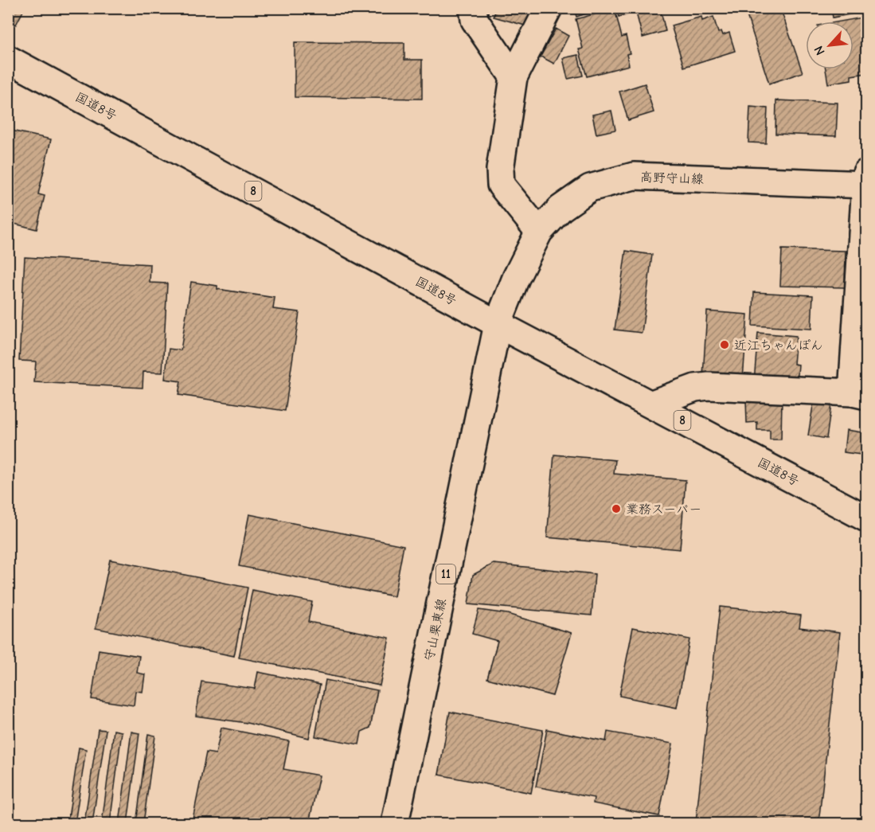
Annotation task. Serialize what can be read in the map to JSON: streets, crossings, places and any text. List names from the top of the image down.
{
  "streets": {
    "main road": [
      "国道8号",
      "高野守山線",
      "8",
      "11",
      "守山栗東線"
    ]
  },
  "crossings": [
    ["国道8号", "高野守山線"],
    ["国道8号", "守山栗東線"],
    ["高野守山線", "守山栗東線"]
  ],
  "places": ["近江ちゃんぽん", "業務スーパー"],
  "north": "bottom left"
}
